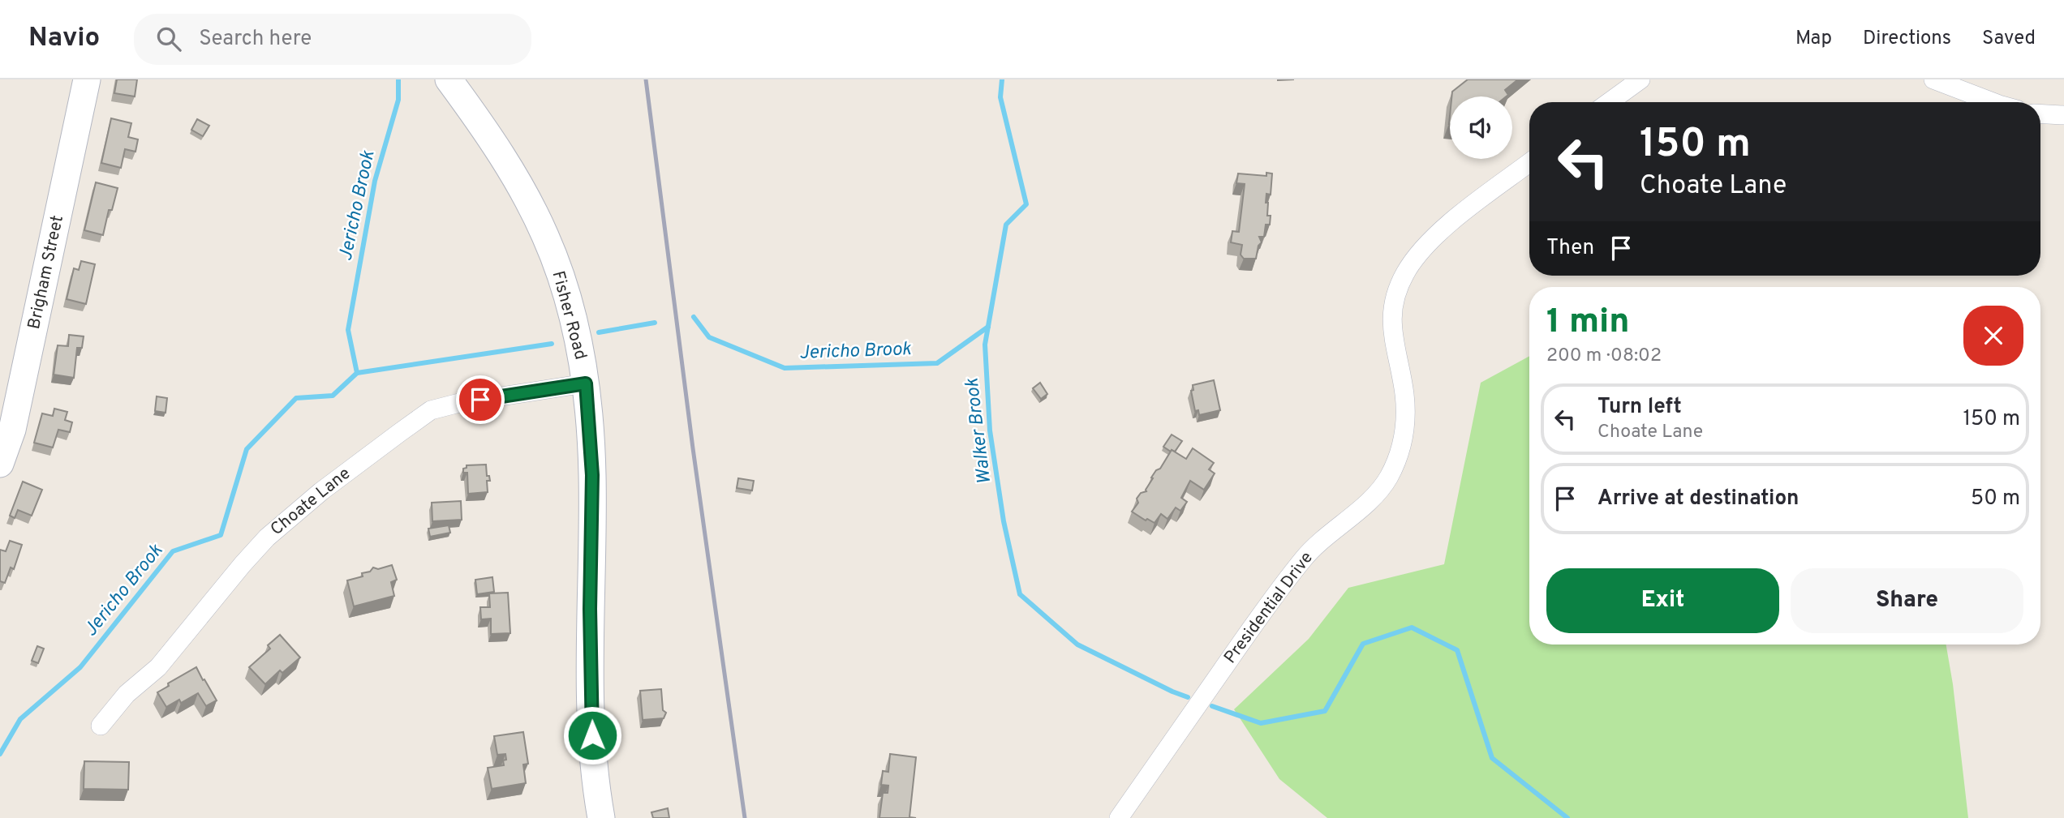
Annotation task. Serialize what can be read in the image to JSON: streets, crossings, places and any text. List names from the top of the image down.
{
  "streets": {
    "street": [
      "Brigham Street",
      "Fisher Road",
      "Choate Lane",
      "Presidential Drive"
    ]
  },
  "crossings": [
    ["Fisher Road", "Choate Lane"]
  ],
  "water": ["Jericho Brook", "Walker Brook"],
  "page": {
    "header": "Navio",
    "search": "Search here",
    "nav": ["Map", "Directions", "Saved"],
    "turn": ["150 m", "Choate Lane"],
    "then": "Then",
    "heading": ["1 min", "200 m · 08:02"],
    "list": [
      {
        "name": "Turn left",
        "note": "Choate Lane",
        "value": "150 m"
      },
      {
        "name": "Arrive at destination",
        "value": "50 m"
      }
    ],
    "buttons": ["Exit", "Share"]
  }
}
